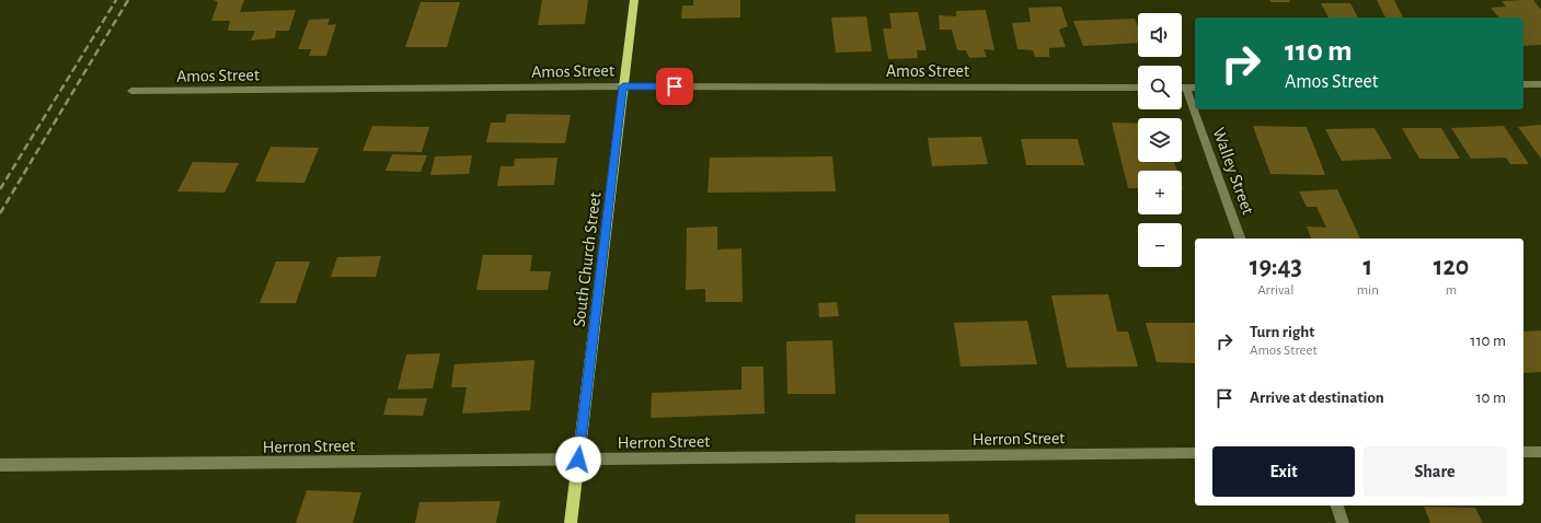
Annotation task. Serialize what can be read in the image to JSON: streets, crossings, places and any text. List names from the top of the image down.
{
  "streets": {
    "main road": ["South Church Street"],
    "street": ["Amos Street", "Walley Street", "Herron Street"]
  },
  "crossings": [
    ["Amos Street", "South Church Street"],
    ["South Church Street", "Herron Street"]
  ],
  "page": {
    "map_buttons": ["+", "−"],
    "turn": ["110 m", "Amos Street"],
    "eta": [
      "19:43",
      "Arrival",
      "1",
      "min",
      "120",
      "m"
    ],
    "list": [
      {
        "name": "Turn right",
        "note": "Amos Street",
        "value": "110 m"
      },
      {
        "name": "Arrive at destination",
        "value": "10 m"
      }
    ],
    "buttons": ["Exit", "Share"]
  }
}
